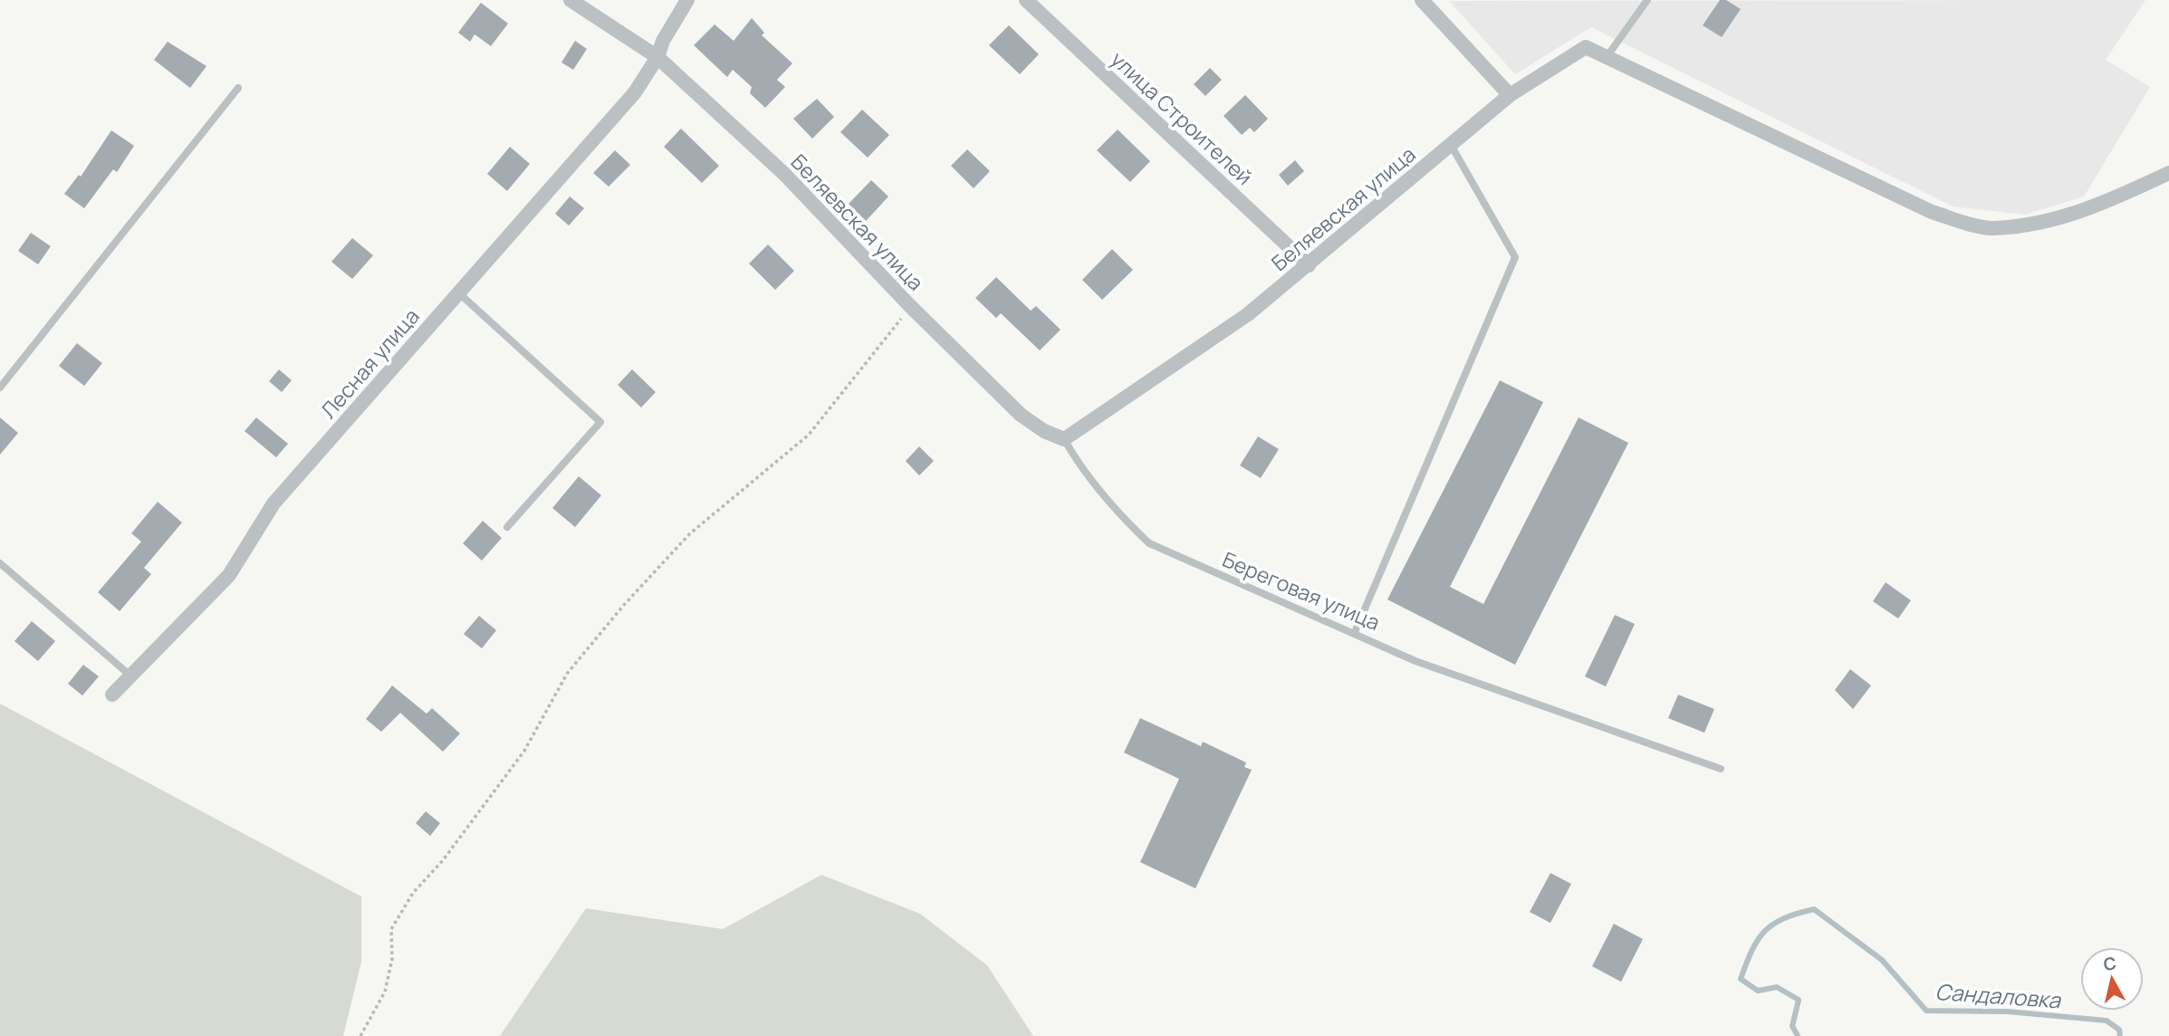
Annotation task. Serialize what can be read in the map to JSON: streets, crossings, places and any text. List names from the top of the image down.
{
  "streets": {
    "street": ["улица Строителей", "Беляевская улица", "Лесная улица"],
    "lane": ["Береговая улица"]
  },
  "crossings": [
    ["улица Строителей", "Беляевская улица"],
    ["Беляевская улица", "Лесная улица"],
    ["Беляевская улица", "Береговая улица"]
  ],
  "water": ["Сандаловка"],
  "north": "top"
}
